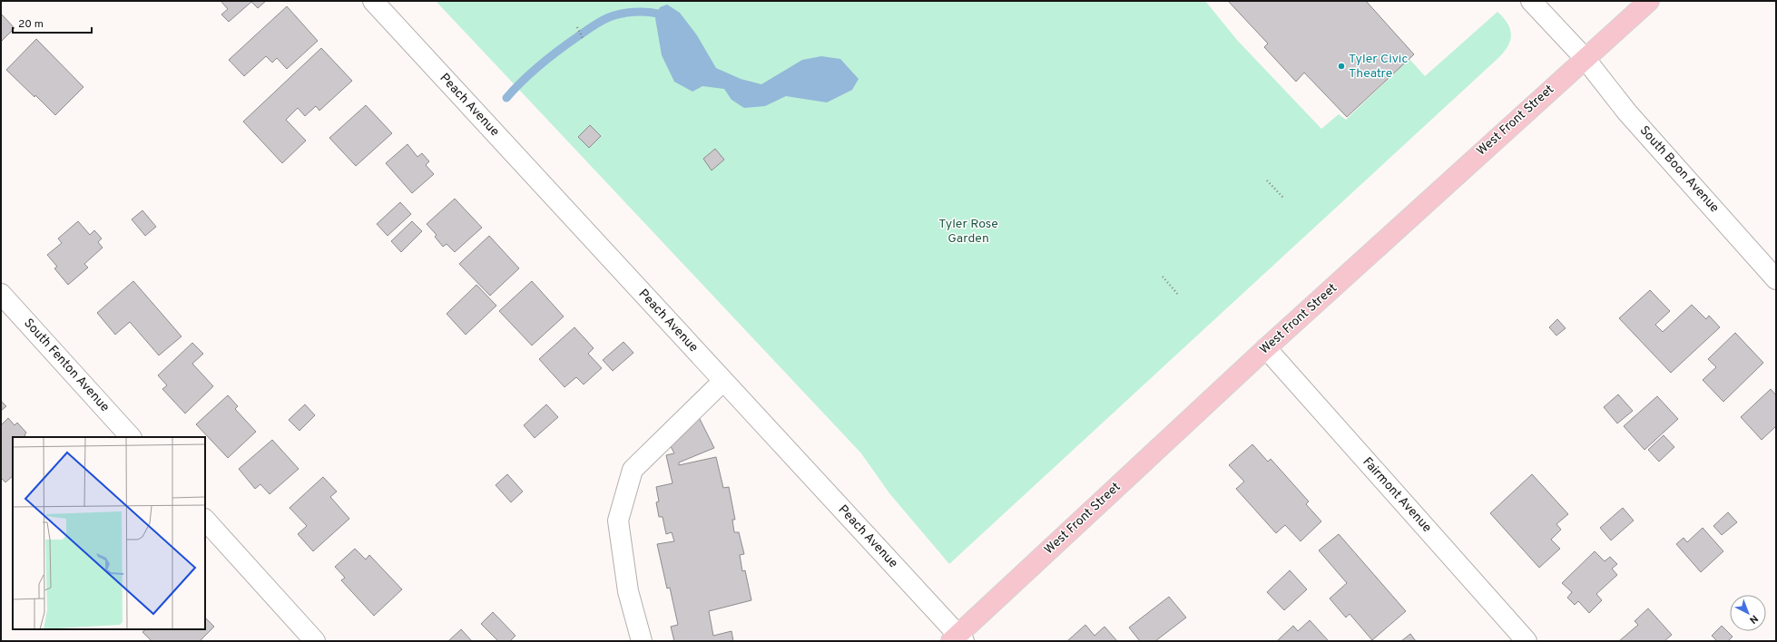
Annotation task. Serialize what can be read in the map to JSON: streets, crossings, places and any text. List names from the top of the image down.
{
  "streets": {
    "main road": ["West Front Street"],
    "street": [
      "Peach Avenue",
      "South Boon Avenue",
      "South Fenton Avenue",
      "Fairmont Avenue"
    ]
  },
  "crossings": [
    ["Peach Avenue", "West Front Street"],
    ["West Front Street", "South Boon Avenue"],
    ["West Front Street", "Fairmont Avenue"]
  ],
  "parks": ["Tyler Rose Garden"],
  "places": ["Tyler Civic Theatre"],
  "scale_bar": "20 m",
  "north": "bottom right"
}
